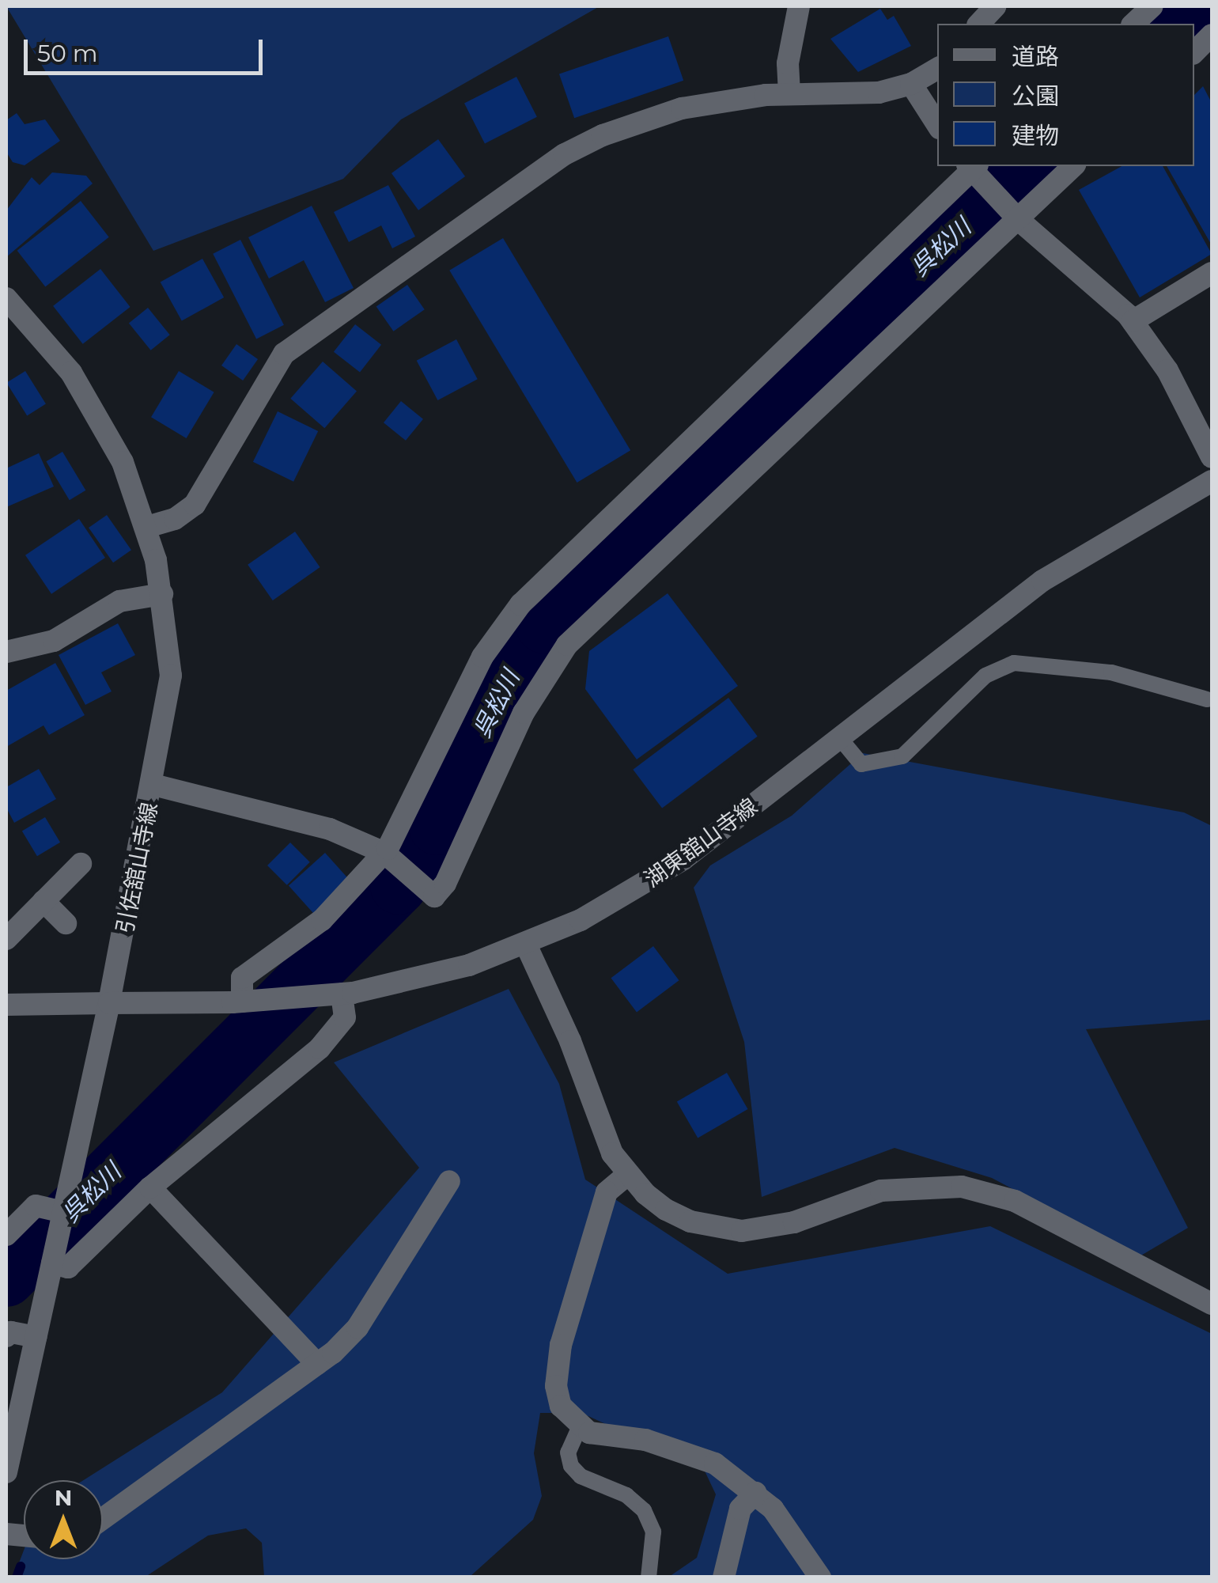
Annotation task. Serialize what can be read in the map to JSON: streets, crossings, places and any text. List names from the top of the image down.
{
  "streets": {
    "street": ["湖東舘山寺線", "引佐舘山寺線"]
  },
  "crossings": [
    ["湖東舘山寺線", "引佐舘山寺線"]
  ],
  "water": ["呉松川"],
  "legend": ["道路", "公園", "建物"],
  "scale_bar": "50 m",
  "north": "top"
}
